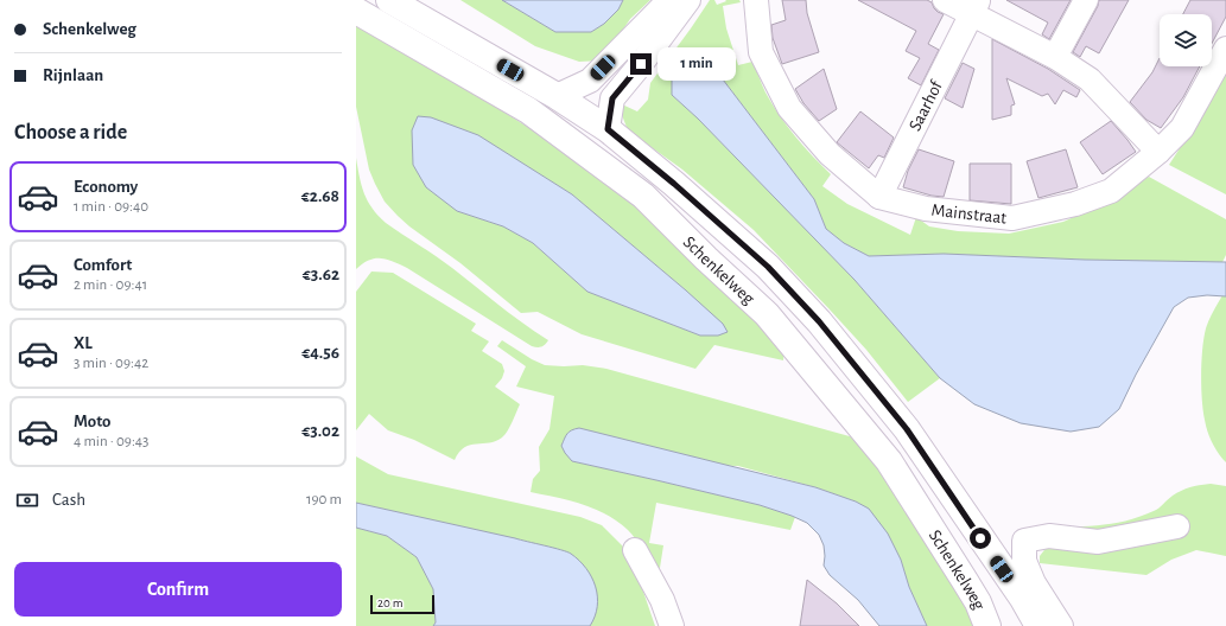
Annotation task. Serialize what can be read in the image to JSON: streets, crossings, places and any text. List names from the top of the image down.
{
  "streets": {
    "main road": ["Schenkelweg"],
    "street": ["Saarhof", "Mainstraat"]
  },
  "crossings": [
    ["Saarhof", "Mainstraat"]
  ],
  "scale_bar": "20 m",
  "page": {
    "banner": ["Schenkelweg", "Rijnlaan"],
    "bubble": "1 min",
    "heading": "Choose a ride",
    "list": [
      {
        "name": "Economy",
        "note": "1 min · 09:40",
        "value": "€2.68"
      },
      {
        "name": "Comfort",
        "note": "2 min · 09:41",
        "value": "€3.62"
      },
      {
        "name": "XL",
        "note": "3 min · 09:42",
        "value": "€4.56"
      },
      {
        "name": "Moto",
        "note": "4 min · 09:43",
        "value": "€3.02"
      }
    ],
    "pay": ["Cash", "190 m"],
    "buttons": "Confirm",
    "scale": "20 m"
  }
}
